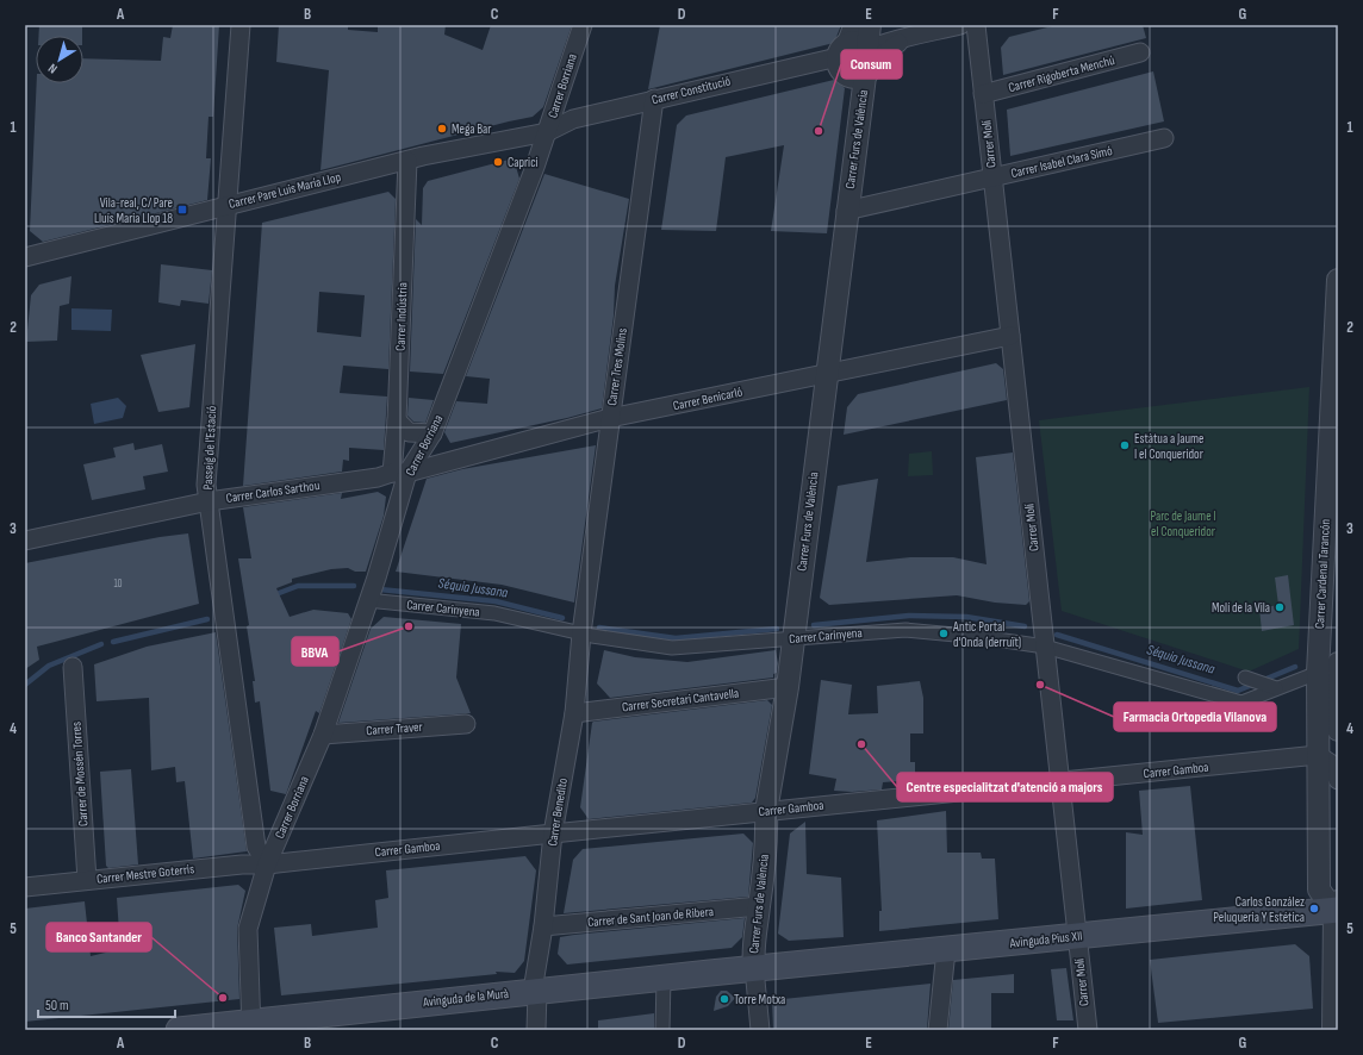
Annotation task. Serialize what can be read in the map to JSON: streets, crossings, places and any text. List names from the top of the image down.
{
  "streets": {
    "main road": ["Avinguda Pius XII", "Avinguda de la Murà"],
    "street": [
      "Carrer Rigoberta Menchú",
      "Carrer Borriana",
      "Carrer Constitució",
      "Carrer Furs de València",
      "Carrer Molí",
      "Carrer Isabel Clara Simó",
      "Carrer Pare Luis María Llop",
      "Carrer Indústria",
      "Carrer Tres Molins",
      "Carrer Benicarló",
      "Passeig de l'Estació",
      "Carrer Carlos Sarthou",
      "Carrer Cardenal Tarancón",
      "Carrer Carinyena",
      "Carrer Secretari Cantavella",
      "Carrer Traver",
      "Carrer Gamboa",
      "Carrer de Mossén Torres",
      "Carrer Benedito",
      "Carrer Mestre Goterris",
      "Carrer de Sant Joan de Ribera"
    ]
  },
  "crossings": [
    ["Carrer Rigoberta Menchú", "Carrer Molí"],
    ["Carrer Borriana", "Carrer Constitució"],
    ["Carrer Borriana", "Carrer Pare Luis María Llop"],
    ["Carrer Borriana", "Carrer Indústria"],
    ["Carrer Borriana", "Carrer Benicarló"],
    ["Carrer Borriana", "Passeig de l'Estació"],
    ["Carrer Borriana", "Carrer Carlos Sarthou"],
    ["Carrer Borriana", "Carrer Carinyena"],
    ["Carrer Borriana", "Carrer Traver"],
    ["Carrer Borriana", "Carrer Gamboa"],
    ["Carrer Borriana", "Carrer Mestre Goterris"],
    ["Carrer Borriana", "Avinguda de la Murà"],
    ["Carrer Constitució", "Carrer Furs de València"],
    ["Carrer Constitució", "Carrer Pare Luis María Llop"],
    ["Carrer Constitució", "Carrer Tres Molins"],
    ["Carrer Furs de València", "Carrer Isabel Clara Simó"],
    ["Carrer Furs de València", "Carrer Benicarló"],
    ["Carrer Furs de València", "Carrer Carinyena"],
    ["Carrer Furs de València", "Carrer Secretari Cantavella"],
    ["Carrer Furs de València", "Carrer Gamboa"],
    ["Carrer Furs de València", "Carrer de Sant Joan de Ribera"],
    ["Carrer Furs de València", "Avinguda Pius XII"],
    ["Carrer Furs de València", "Avinguda de la Murà"],
    ["Carrer Molí", "Carrer Isabel Clara Simó"],
    ["Carrer Molí", "Carrer Benicarló"],
    ["Carrer Molí", "Carrer Carinyena"],
    ["Carrer Molí", "Carrer Gamboa"],
    ["Carrer Molí", "Avinguda Pius XII"],
    ["Carrer Pare Luis María Llop", "Carrer Indústria"],
    ["Carrer Pare Luis María Llop", "Passeig de l'Estació"],
    ["Carrer Indústria", "Carrer Benicarló"],
    ["Carrer Indústria", "Carrer Carlos Sarthou"],
    ["Carrer Tres Molins", "Carrer Benicarló"],
    ["Carrer Tres Molins", "Carrer Carinyena"],
    ["Carrer Tres Molins", "Carrer Benedito"],
    ["Carrer Benicarló", "Carrer Carlos Sarthou"],
    ["Passeig de l'Estació", "Carrer Carlos Sarthou"],
    ["Passeig de l'Estació", "Carrer Gamboa"],
    ["Passeig de l'Estació", "Carrer Mestre Goterris"],
    ["Carrer Cardenal Tarancón", "Carrer Carinyena"],
    ["Carrer Cardenal Tarancón", "Carrer Gamboa"],
    ["Carrer Cardenal Tarancón", "Avinguda Pius XII"],
    ["Carrer Carinyena", "Carrer Benedito"],
    ["Carrer Secretari Cantavella", "Carrer Benedito"],
    ["Carrer Gamboa", "Carrer Benedito"],
    ["Carrer Gamboa", "Carrer Mestre Goterris"],
    ["Carrer de Mossén Torres", "Carrer Mestre Goterris"],
    ["Carrer Benedito", "Carrer de Sant Joan de Ribera"],
    ["Carrer Benedito", "Avinguda de la Murà"],
    ["Avinguda Pius XII", "Avinguda de la Murà"]
  ],
  "water": ["Séquia Jussana"],
  "parks": ["Parc de Jaume I el Conqueridor"],
  "places": {
    "other": [
      "Mega Bar",
      "Consum",
      "Caprici",
      "Estàtua a Jaume I el Conqueridor",
      "Molí de la Vila",
      "BBVA",
      "Antic Portal d'Onda (derruït)",
      "Farmacia Ortopedia Vilanova",
      "Centre especialitzat d'atenció a majors",
      "Carlos González Peluqueria Y Estética",
      "Banco Santander",
      "Torre Motxa"
    ],
    "transit": ["Vila-real, C/ Pare Lluís Maria Llop 18"]
  },
  "house_numbers": ["10"],
  "scale_bar": "50 m",
  "north": "bottom left",
  "grid": {
    "columns": [
      "A",
      "B",
      "C",
      "D",
      "E",
      "F",
      "G"
    ],
    "rows": [
      "1",
      "2",
      "3",
      "4",
      "5"
    ]
  }
}
